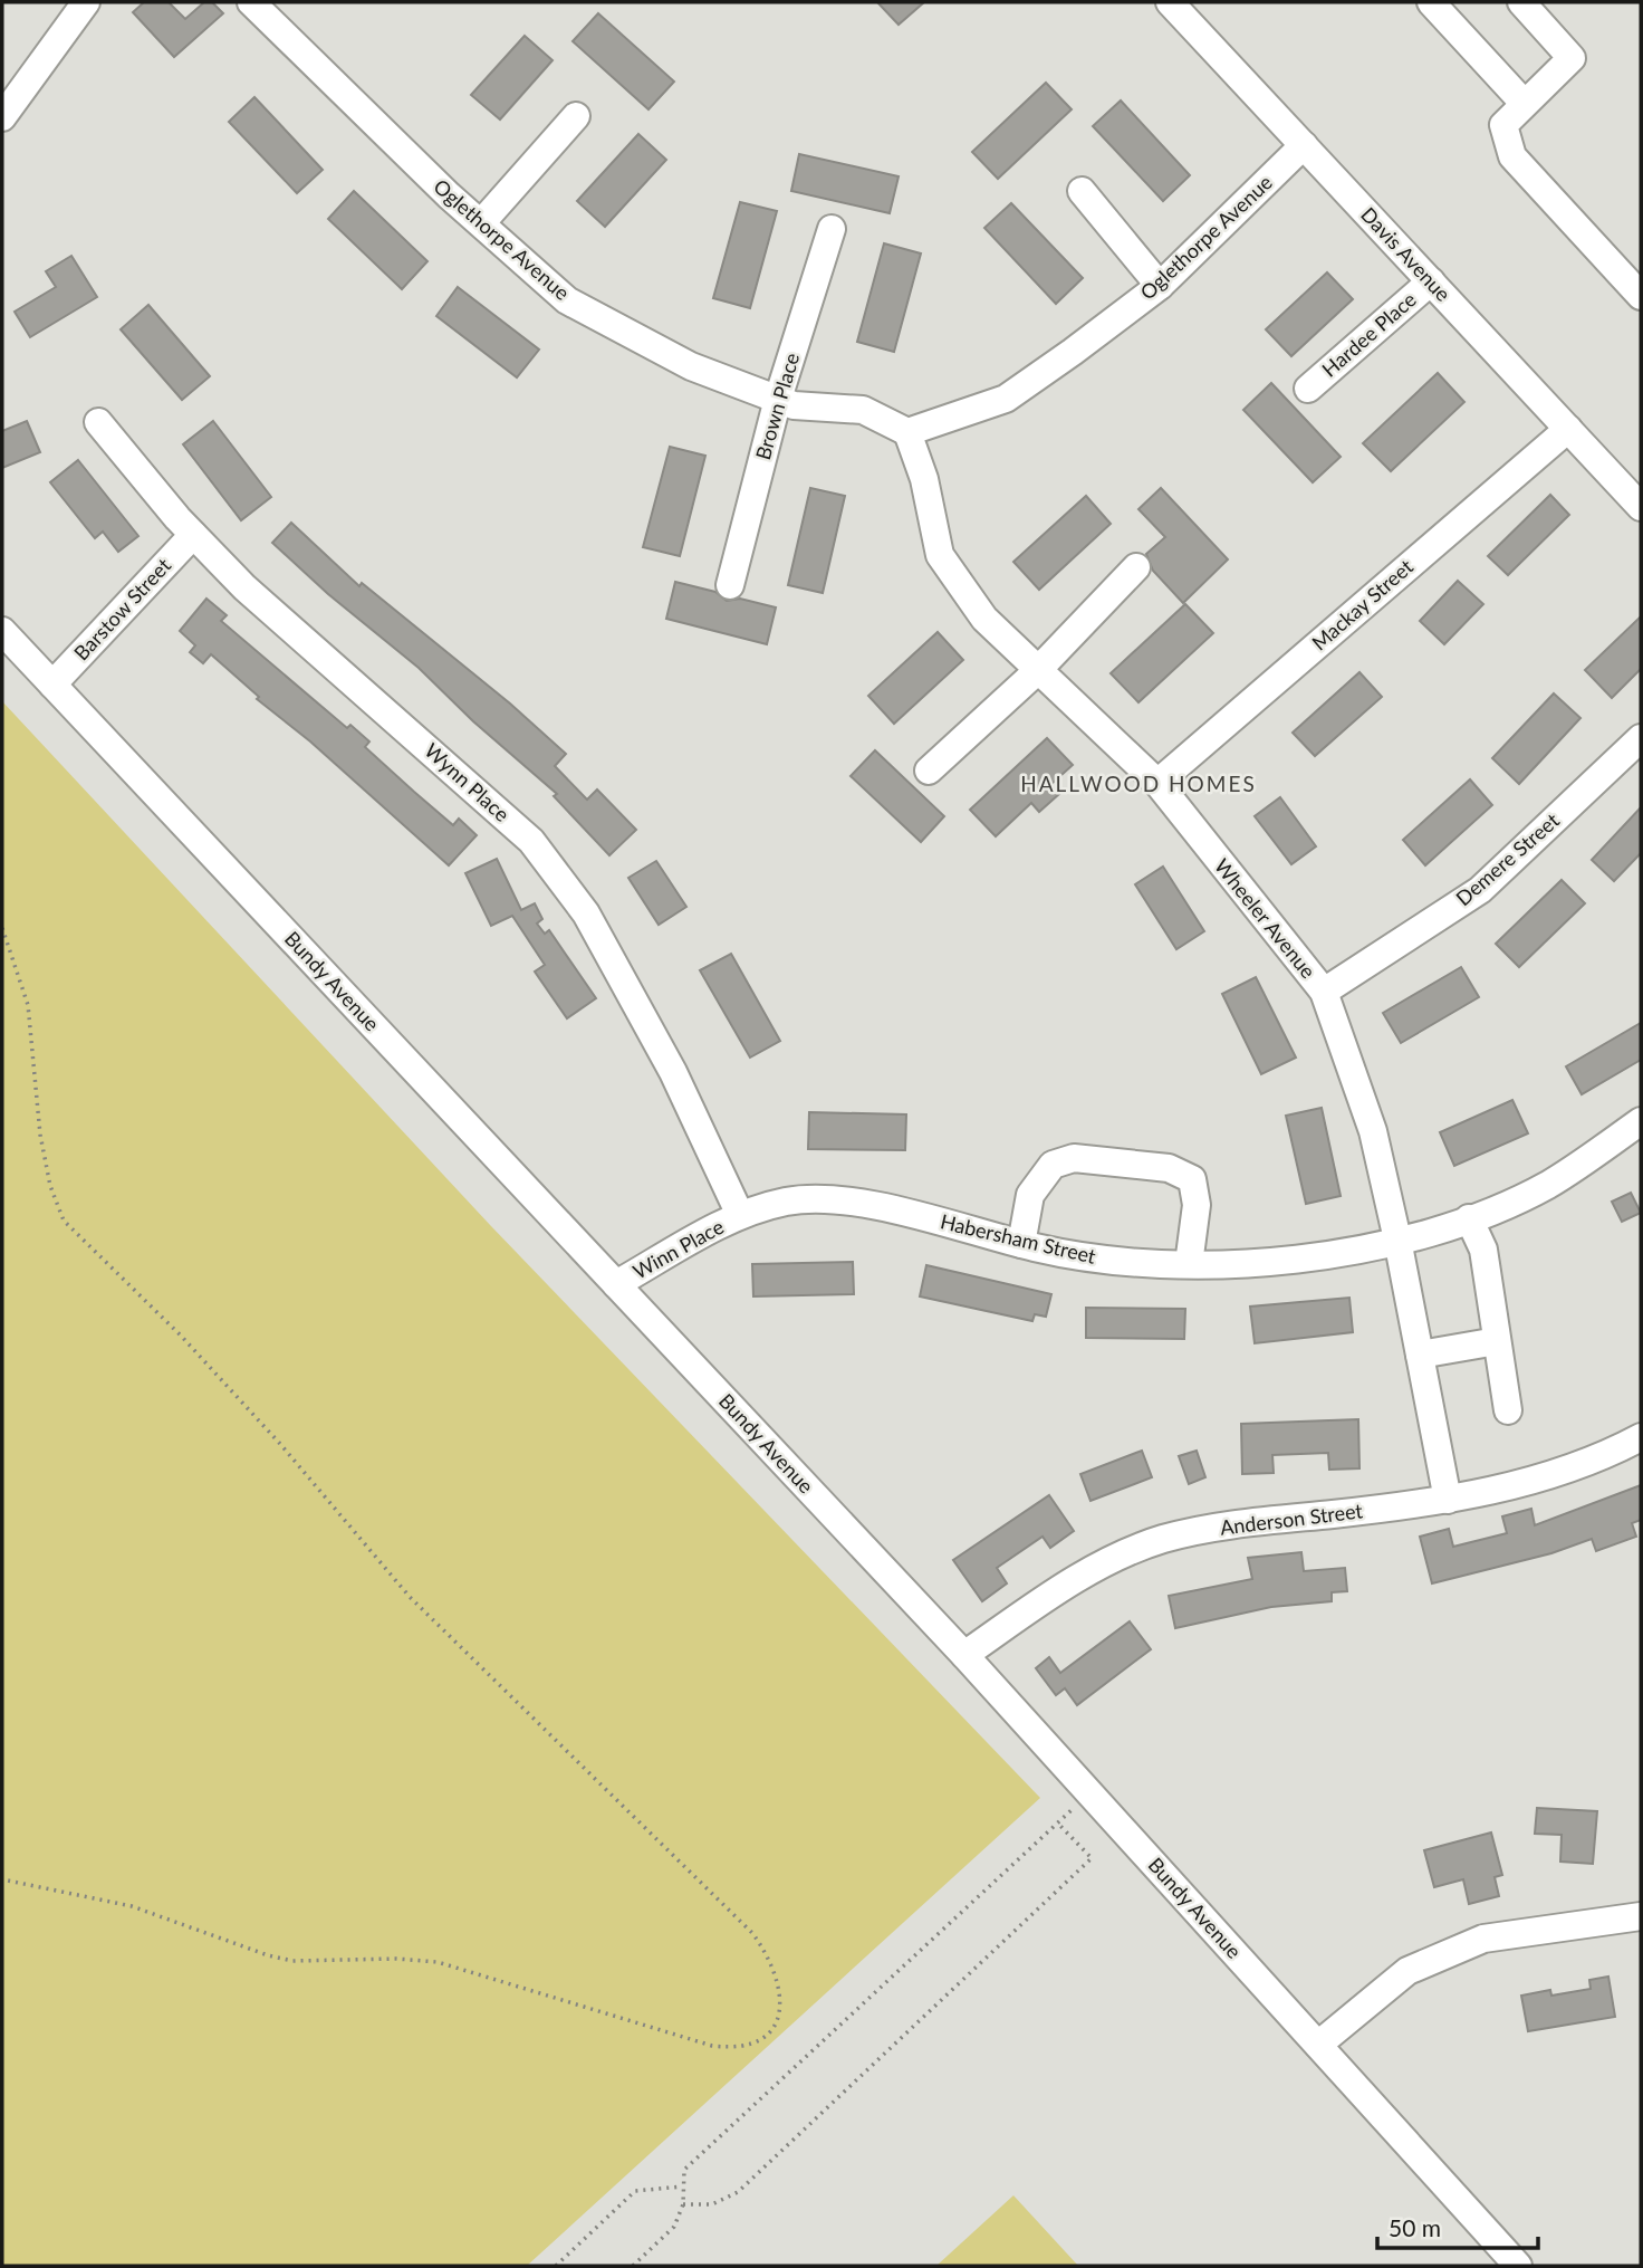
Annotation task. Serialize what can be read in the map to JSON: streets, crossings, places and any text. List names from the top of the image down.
{
  "streets": {
    "street": [
      "Oglethorpe Avenue",
      "Davis Avenue",
      "Hardee Place",
      "Brown Place",
      "Mackay Street",
      "Barstow Street",
      "Wynn Place",
      "Demere Street",
      "Wheeler Avenue",
      "Bundy Avenue",
      "Habersham Street",
      "Winn Place",
      "Anderson Street"
    ]
  },
  "crossings": [
    ["Oglethorpe Avenue", "Davis Avenue"],
    ["Oglethorpe Avenue", "Brown Place"],
    ["Oglethorpe Avenue", "Wheeler Avenue"],
    ["Davis Avenue", "Hardee Place"],
    ["Davis Avenue", "Mackay Street"],
    ["Mackay Street", "Wheeler Avenue"],
    ["Barstow Street", "Wynn Place"],
    ["Barstow Street", "Bundy Avenue"],
    ["Wynn Place", "Habersham Street"],
    ["Wynn Place", "Winn Place"],
    ["Demere Street", "Wheeler Avenue"],
    ["Wheeler Avenue", "Habersham Street"],
    ["Wheeler Avenue", "Anderson Street"],
    ["Bundy Avenue", "Winn Place"],
    ["Bundy Avenue", "Anderson Street"],
    ["Habersham Street", "Winn Place"]
  ],
  "districts": ["HALLWOOD HOMES"],
  "scale_bar": "50 m"
}
